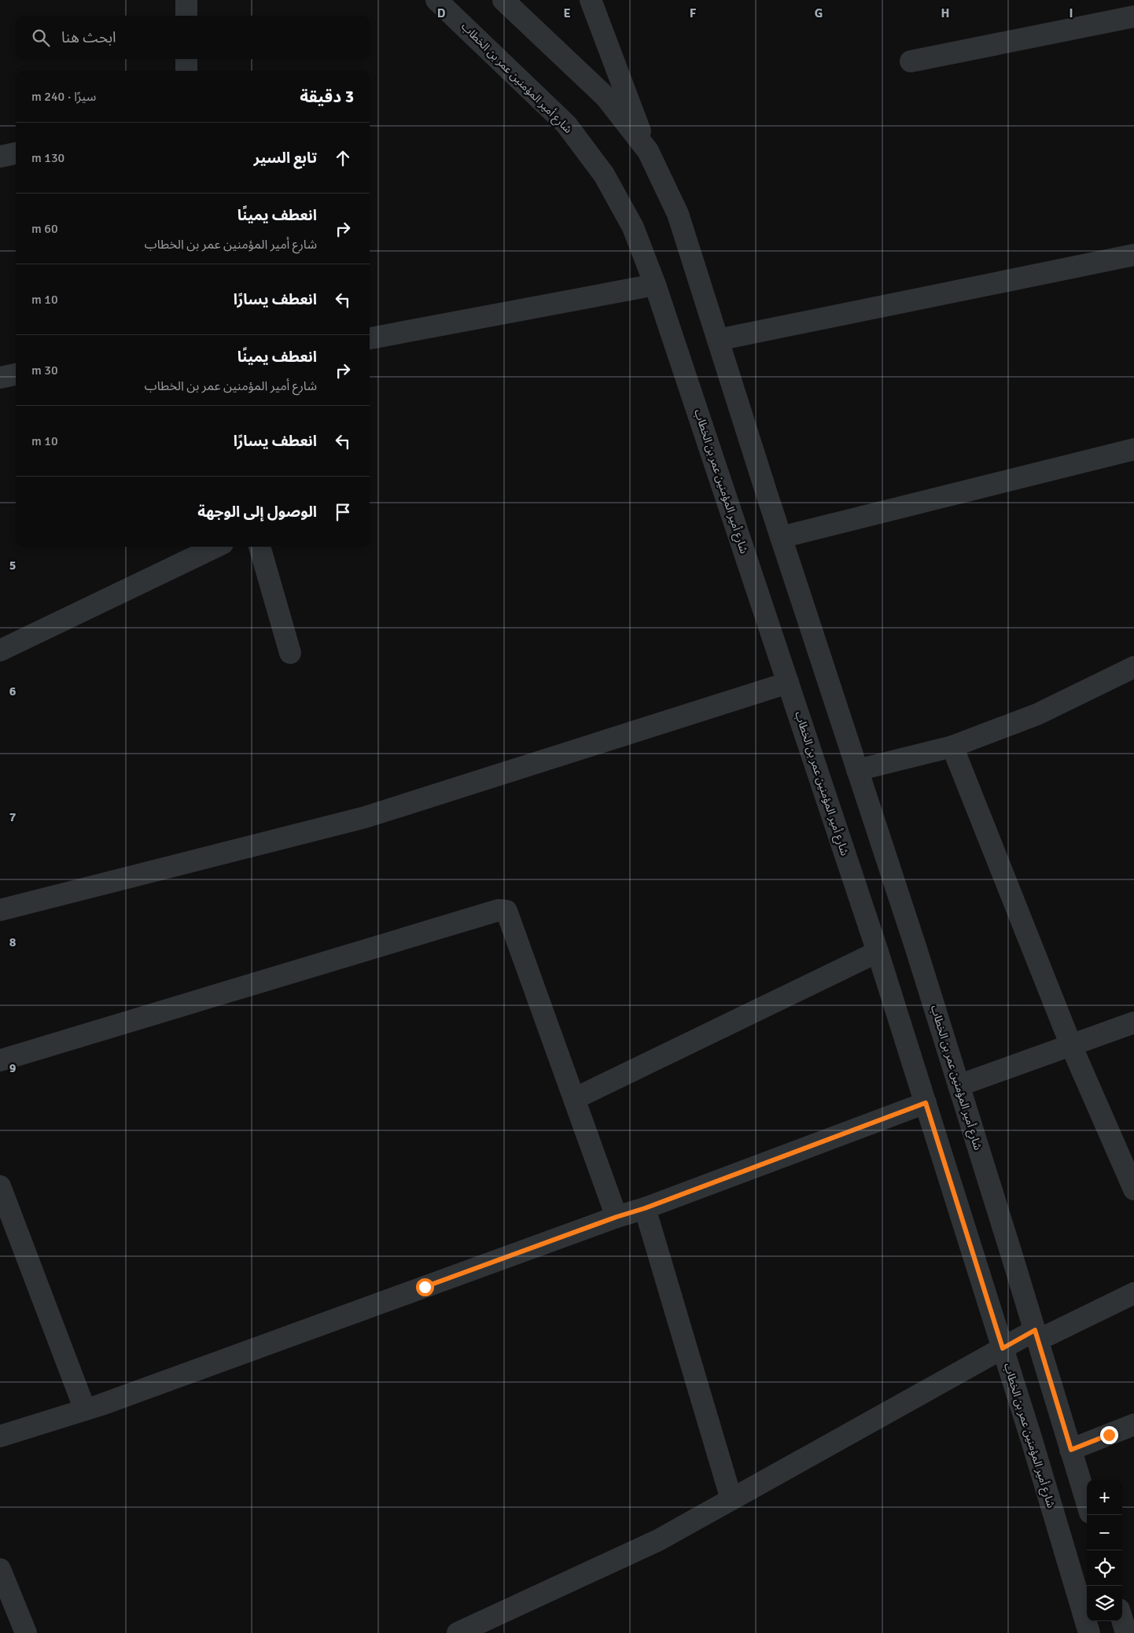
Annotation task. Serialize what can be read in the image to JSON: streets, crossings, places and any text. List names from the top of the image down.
{
  "streets": {
    "street": ["شارع أمير المؤمنين عمر بن الخطاب"]
  },
  "page": {
    "search": "ابحث هنا",
    "heading": ["3 دقيقة", "سيرًا · 240 m"],
    "list": [
      ["تابع السير", "130 m"],
      ["انعطف يمينًا", "شارع أمير المؤمنين عمر بن الخطاب", "60 m"],
      ["انعطف يسارًا", "10 m"],
      ["انعطف يمينًا", "شارع أمير المؤمنين عمر بن الخطاب", "30 m"],
      ["انعطف يسارًا", "10 m"],
      "الوصول إلى الوجهة"
    ],
    "map_buttons": ["+", "−"]
  },
  "grid": {
    "columns": [
      "D",
      "E",
      "F",
      "G",
      "H",
      "I"
    ],
    "rows": [
      "5",
      "6",
      "7",
      "8",
      "9"
    ]
  }
}
